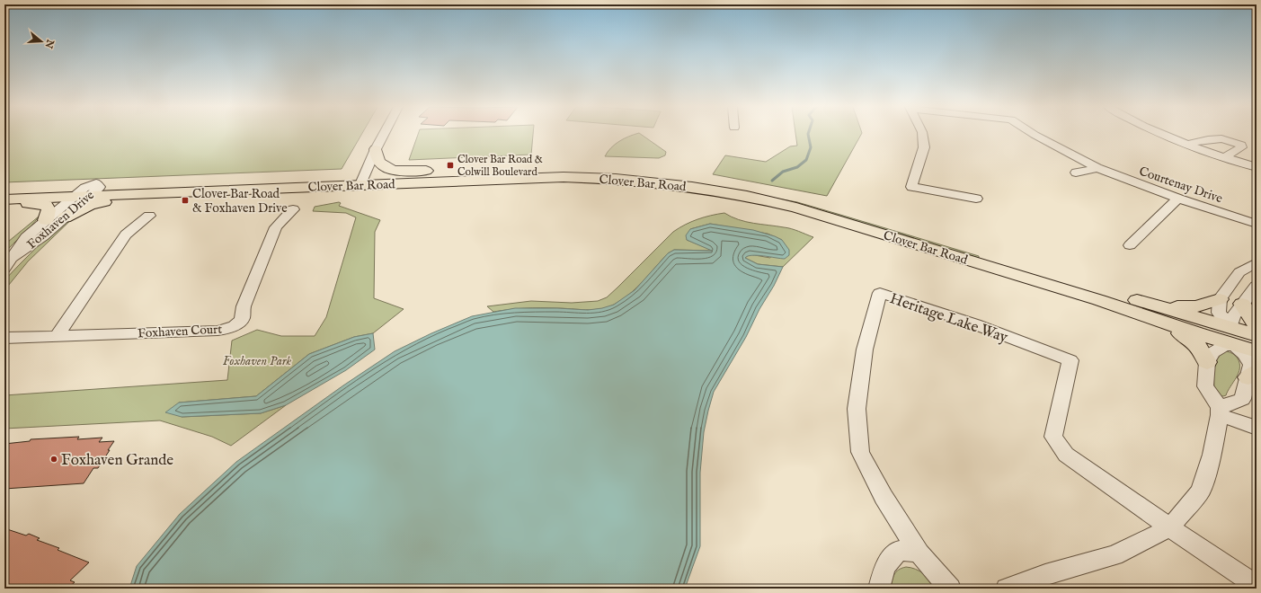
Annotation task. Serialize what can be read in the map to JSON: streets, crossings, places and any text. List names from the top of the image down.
{
  "streets": {
    "main road": ["Clover Bar Road"],
    "street": [
      "Courtenay Drive",
      "Foxhaven Drive",
      "Heritage Lake Way",
      "Foxhaven Court"
    ]
  },
  "crossings": [
    ["Clover Bar Road", "Foxhaven Drive"]
  ],
  "parks": ["Foxhaven Park"],
  "places": {
    "transit": ["Clover Bar Road & Colwill Boulevard", "Clover Bar Road & Foxhaven Drive"],
    "other": ["Foxhaven Grande"]
  },
  "north": "right"
}
